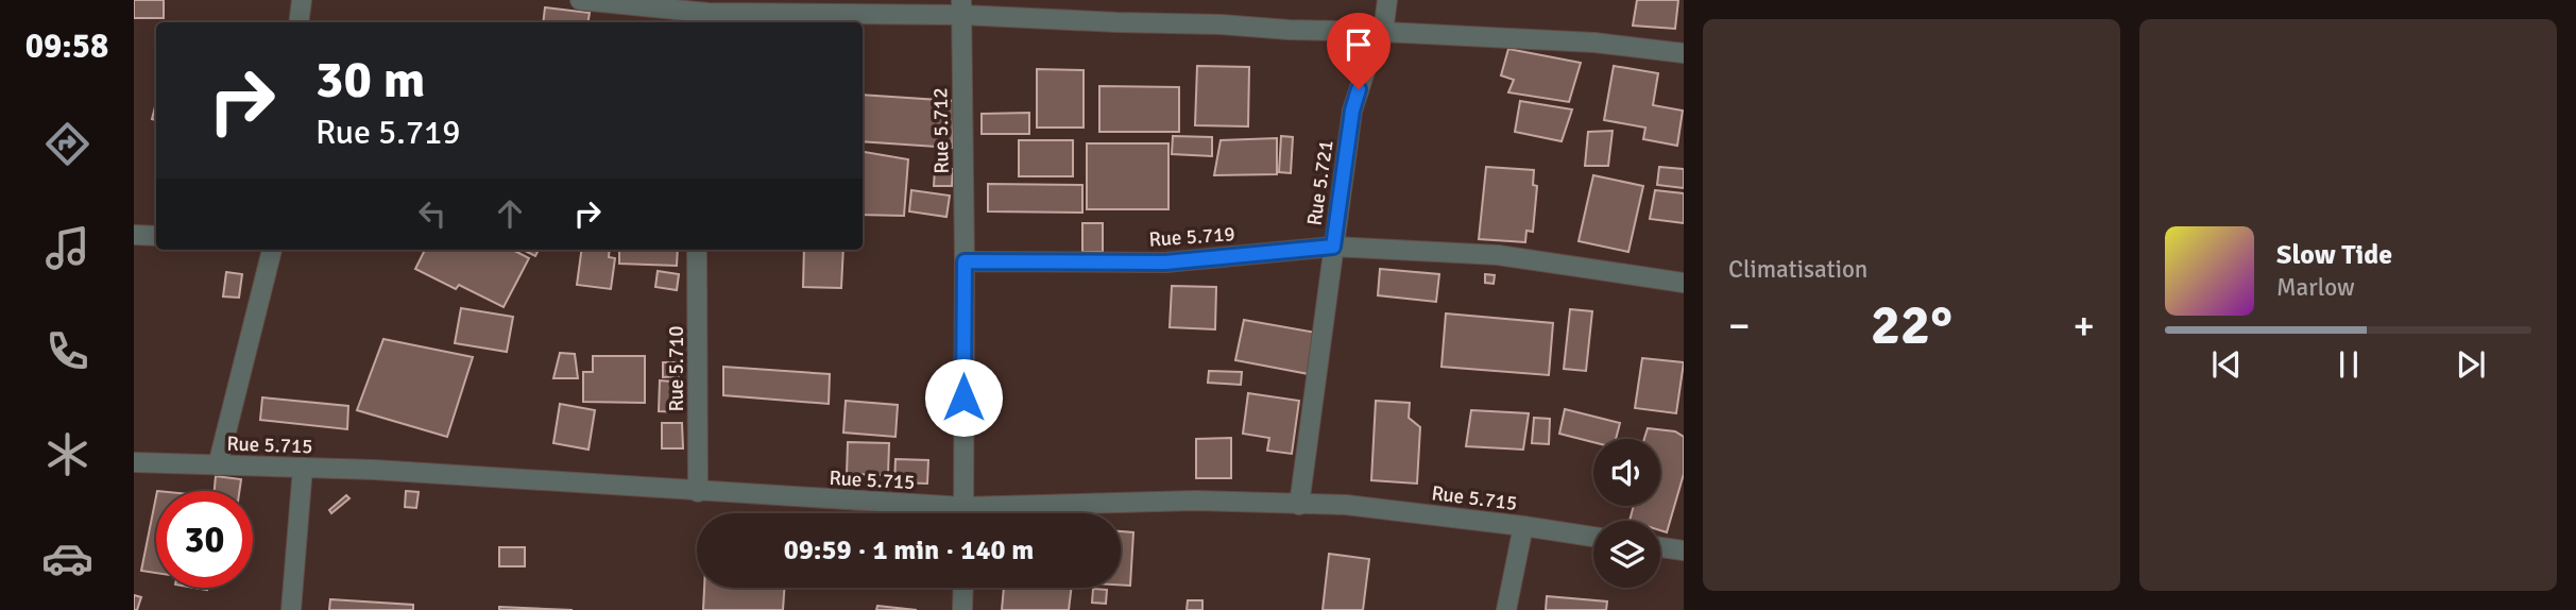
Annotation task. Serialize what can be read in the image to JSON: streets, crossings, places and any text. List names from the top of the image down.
{
  "streets": {
    "street": [
      "Rue 5.712",
      "Rue 5.721",
      "Rue 5.719",
      "Rue 5.710",
      "Rue 5.715"
    ]
  },
  "crossings": [
    ["Rue 5.712", "Rue 5.719"],
    ["Rue 5.721", "Rue 5.719"],
    ["Rue 5.721", "Rue 5.715"],
    ["Rue 5.710", "Rue 5.715"]
  ],
  "page": {
    "tabs": "09:58",
    "tile": "Climatisation",
    "turn": ["30 m", "Rue 5.719"],
    "song": ["Slow Tide", "Marlow"],
    "heat": ["−", "22°", "+"],
    "limit": "30",
    "trip": "09:59 · 1 min · 140 m"
  }
}
